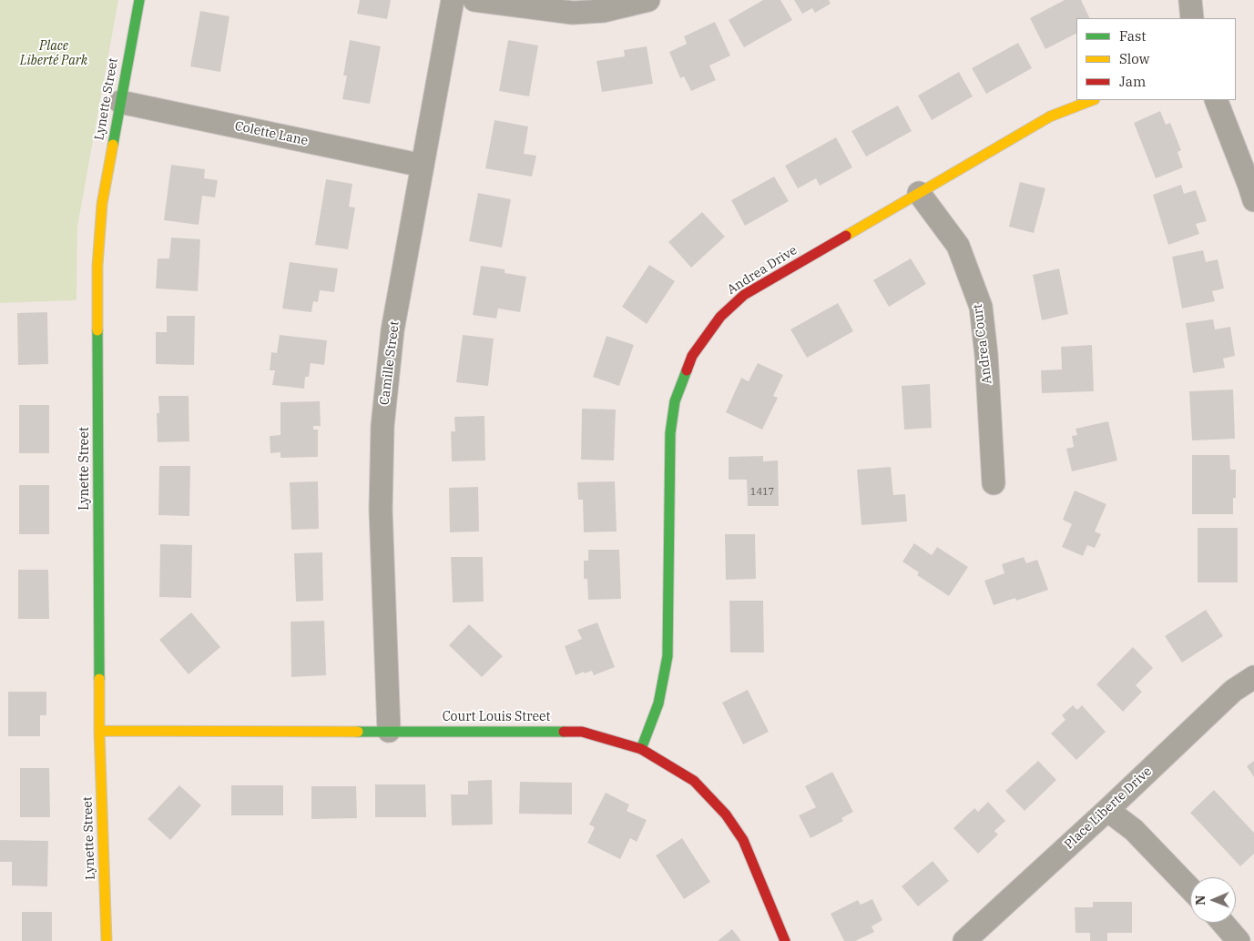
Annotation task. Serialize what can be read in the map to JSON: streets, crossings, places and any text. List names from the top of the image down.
{
  "streets": {
    "street": [
      "Lynette Street",
      "Colette Lane",
      "Andrea Drive",
      "Andrea Court",
      "Camille Street",
      "Court Louis Street",
      "Place Liberte Drive"
    ]
  },
  "crossings": [
    ["Lynette Street", "Colette Lane"],
    ["Lynette Street", "Court Louis Street"],
    ["Colette Lane", "Camille Street"],
    ["Andrea Drive", "Andrea Court"],
    ["Andrea Drive", "Court Louis Street"],
    ["Camille Street", "Court Louis Street"]
  ],
  "parks": ["Place Liberté Park"],
  "house_numbers": ["1417"],
  "legend": ["Fast", "Slow", "Jam"],
  "north": "left"
}
